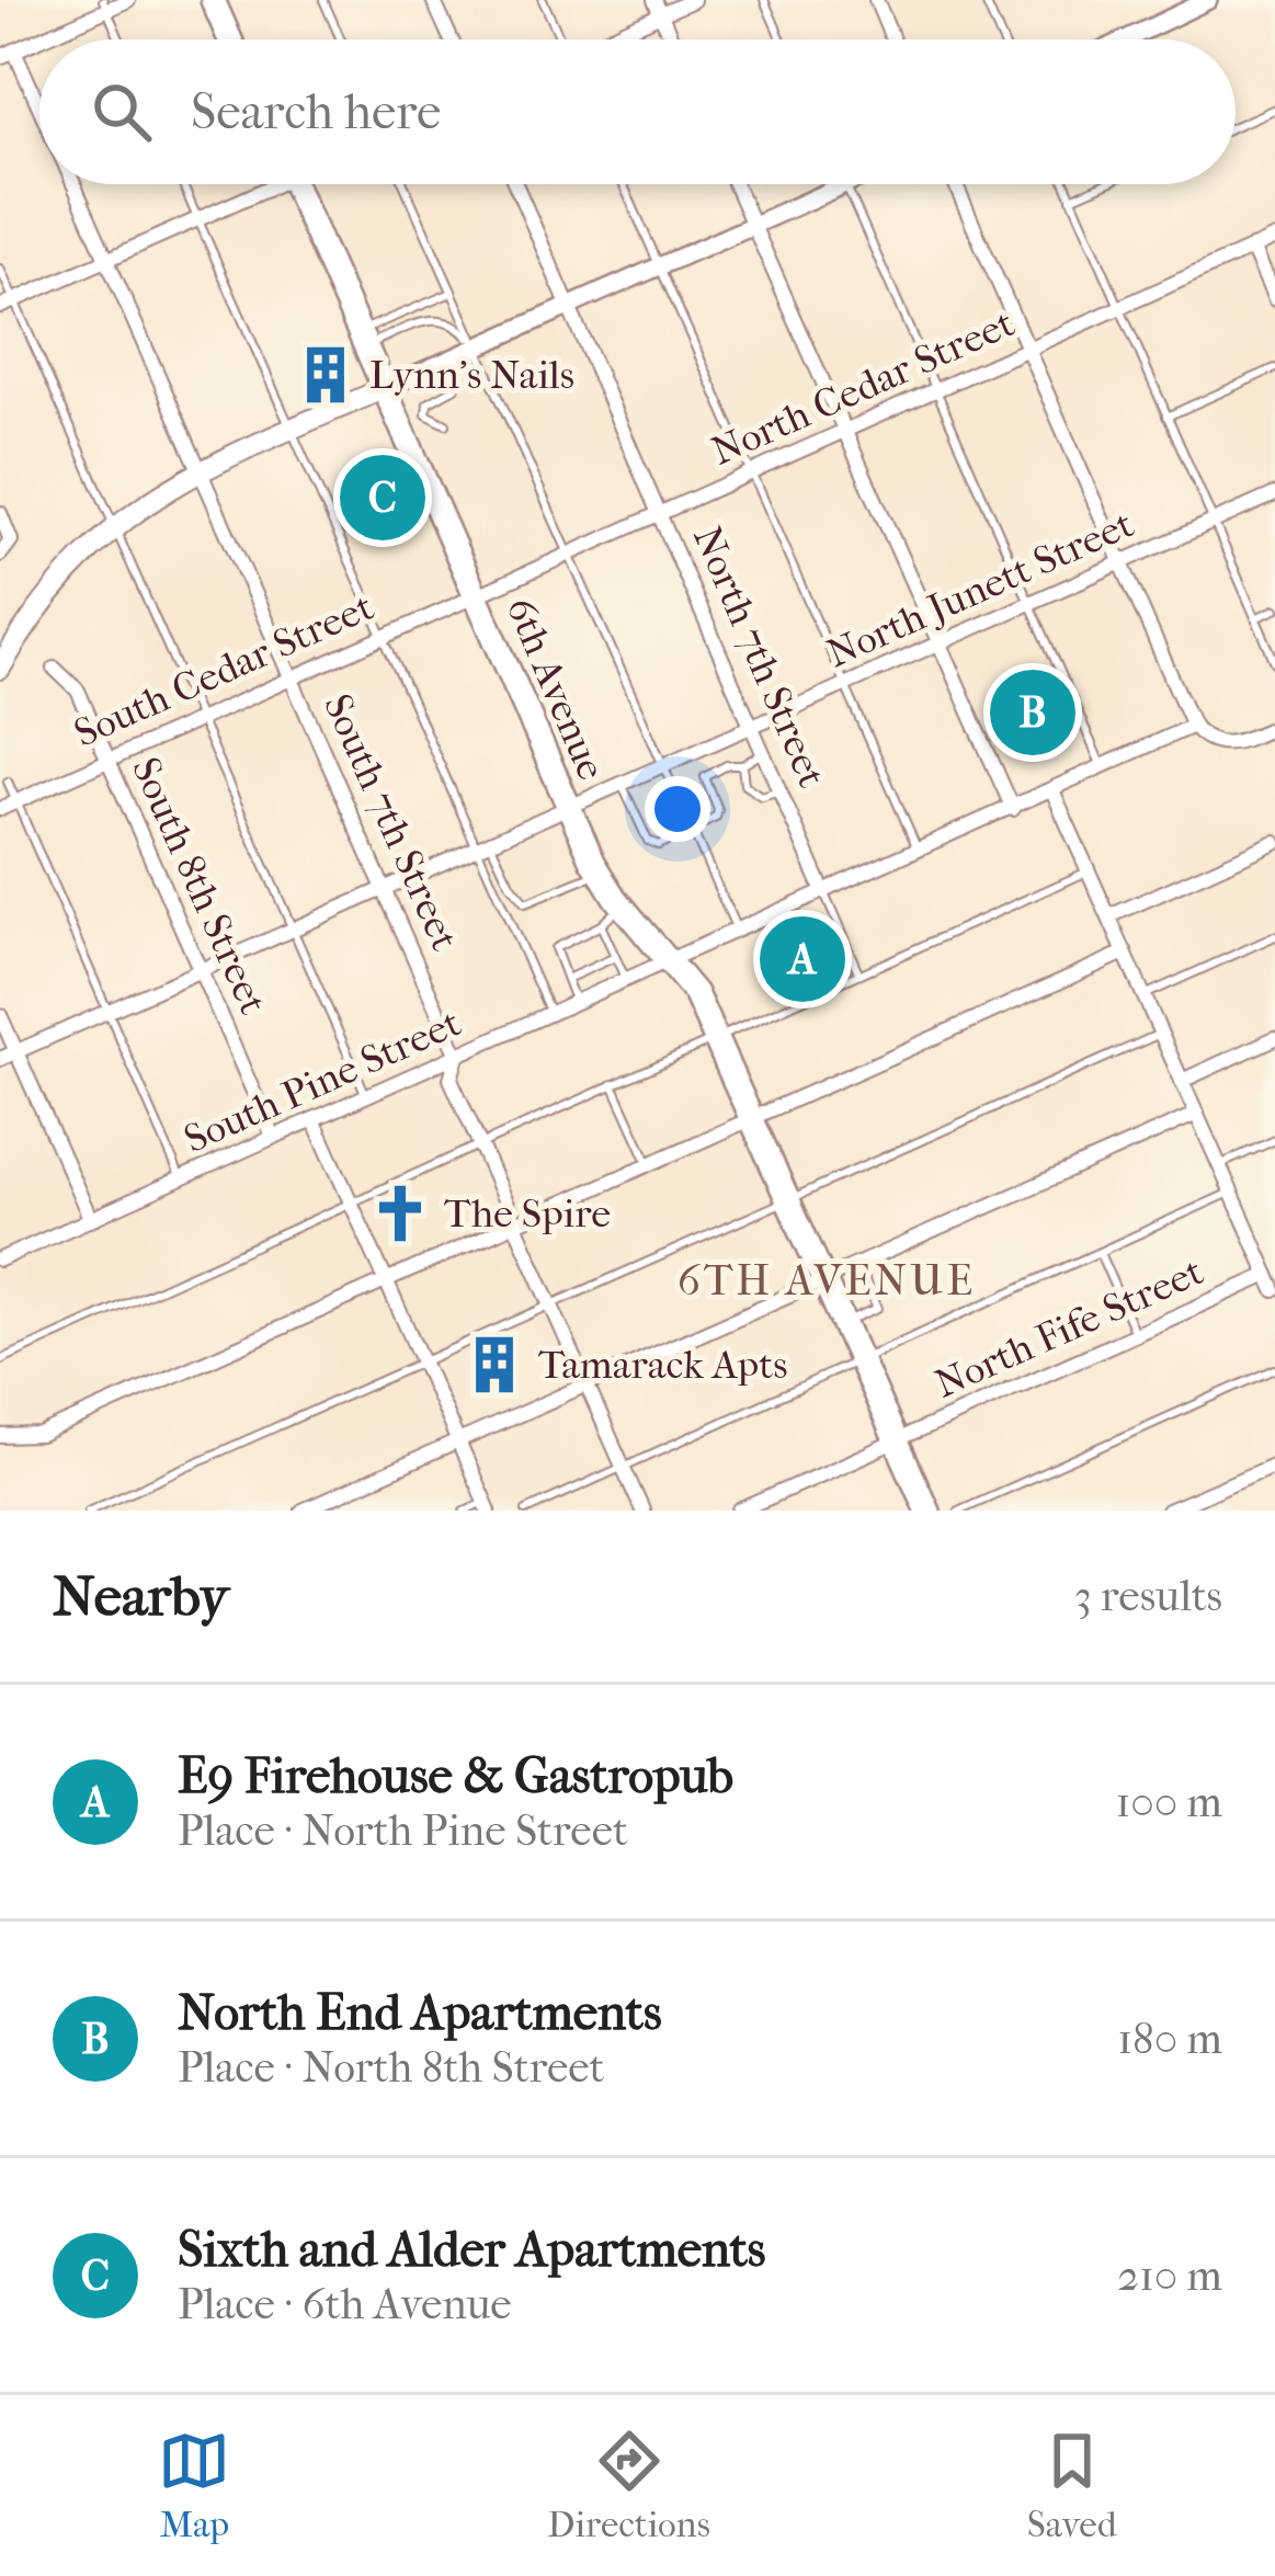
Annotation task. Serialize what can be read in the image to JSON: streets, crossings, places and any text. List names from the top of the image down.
{
  "streets": {
    "main road": ["6th Avenue"],
    "street": [
      "North Cedar Street",
      "North Junett Street",
      "North 7th Street",
      "South Cedar Street",
      "South 7th Street",
      "South 8th Street",
      "South Pine Street",
      "North Fife Street"
    ]
  },
  "crossings": [
    ["North Cedar Street", "North 7th Street"],
    ["North Cedar Street", "South Cedar Street"],
    ["North Cedar Street", "6th Avenue"],
    ["North Junett Street", "North 7th Street"],
    ["North Junett Street", "6th Avenue"],
    ["North Junett Street", "South 7th Street"],
    ["North Junett Street", "South 8th Street"],
    ["North 7th Street", "South Pine Street"],
    ["South Cedar Street", "6th Avenue"],
    ["South Cedar Street", "South 7th Street"],
    ["South Cedar Street", "South 8th Street"],
    ["6th Avenue", "South Pine Street"],
    ["6th Avenue", "North Fife Street"],
    ["South 7th Street", "South Pine Street"],
    ["South 8th Street", "South Pine Street"]
  ],
  "districts": ["6TH AVENUE"],
  "places": {
    "building": ["Lynn's Nails", "Tamarack Apts"],
    "church": ["The Spire"]
  },
  "page": {
    "search": "Search here",
    "pins": ["C", "B", "A"],
    "heading": ["Nearby", "3 results"],
    "list": [
      {
        "mark": "A",
        "name": "E9 Firehouse & Gastropub",
        "note": "Place · North Pine Street",
        "value": "100 m"
      },
      {
        "mark": "B",
        "name": "North End Apartments",
        "note": "Place · North 8th Street",
        "value": "180 m"
      },
      {
        "mark": "C",
        "name": "Sixth and Alder Apartments",
        "note": "Place · 6th Avenue",
        "value": "210 m"
      }
    ],
    "nav": ["Map", "Directions", "Saved"]
  }
}
